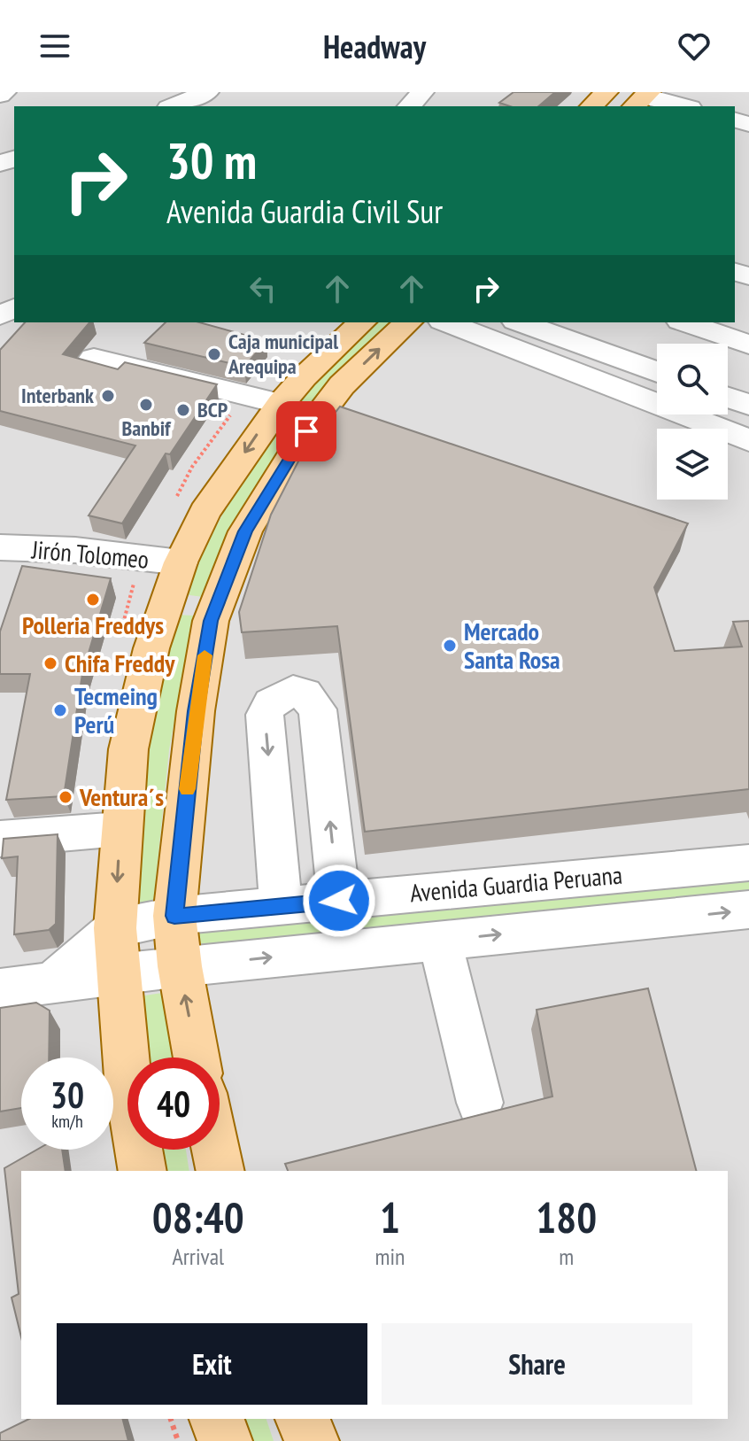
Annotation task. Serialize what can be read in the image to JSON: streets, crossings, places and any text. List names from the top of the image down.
{
  "streets": {
    "street": ["Jirón Tolomeo", "Avenida Guardia Peruana"]
  },
  "places": [
    "Caja municipal Arequipa",
    "Interbank",
    "Banbif",
    "BCP",
    "Polleria Freddys",
    "Mercado Santa Rosa",
    "Chifa Freddy",
    "Tecmeing Perú",
    "Ventura´s"
  ],
  "page": {
    "header": "Headway",
    "turn": ["30 m", "Avenida Guardia Civil Sur"],
    "speed": "30 km/h",
    "limit": "40",
    "eta": [
      "08:40",
      "Arrival",
      "1",
      "min",
      "180",
      "m"
    ],
    "buttons": ["Exit", "Share"]
  }
}
